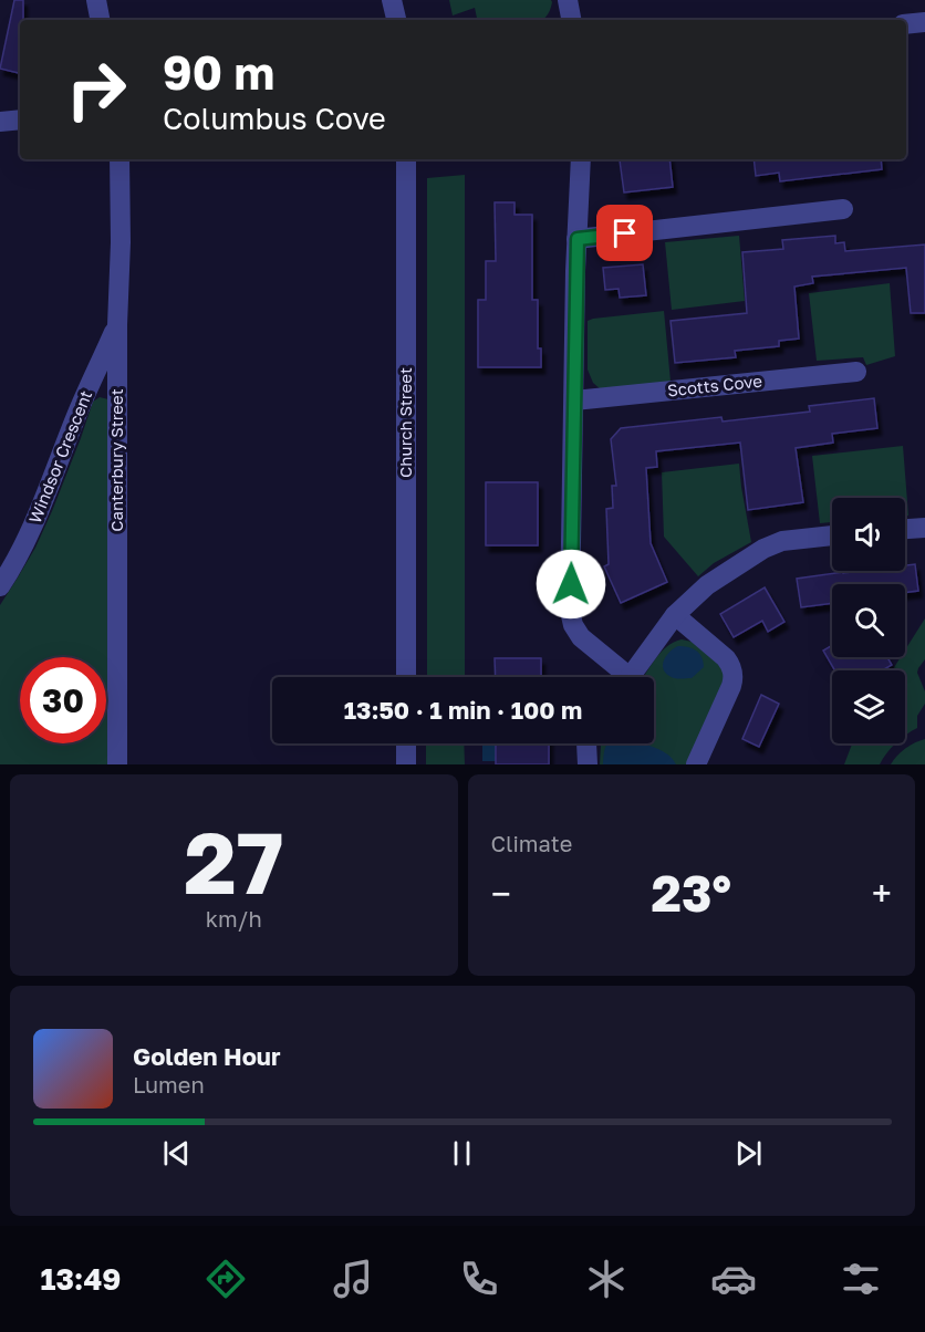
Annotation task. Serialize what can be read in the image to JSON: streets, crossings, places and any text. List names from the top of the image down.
{
  "streets": {
    "street": [
      "Scotts Cove",
      "Church Street",
      "Windsor Crescent",
      "Canterbury Street"
    ]
  },
  "crossings": [
    ["Windsor Crescent", "Canterbury Street"]
  ],
  "page": {
    "turn": ["90 m", "Columbus Cove"],
    "limit": "30",
    "trip": "13:50 · 1 min · 100 m",
    "tile": [
      ["27", "km/h"],
      "Climate"
    ],
    "heat": ["−", "23°", "+"],
    "song": ["Golden Hour", "Lumen"],
    "tabs": "13:49"
  }
}
